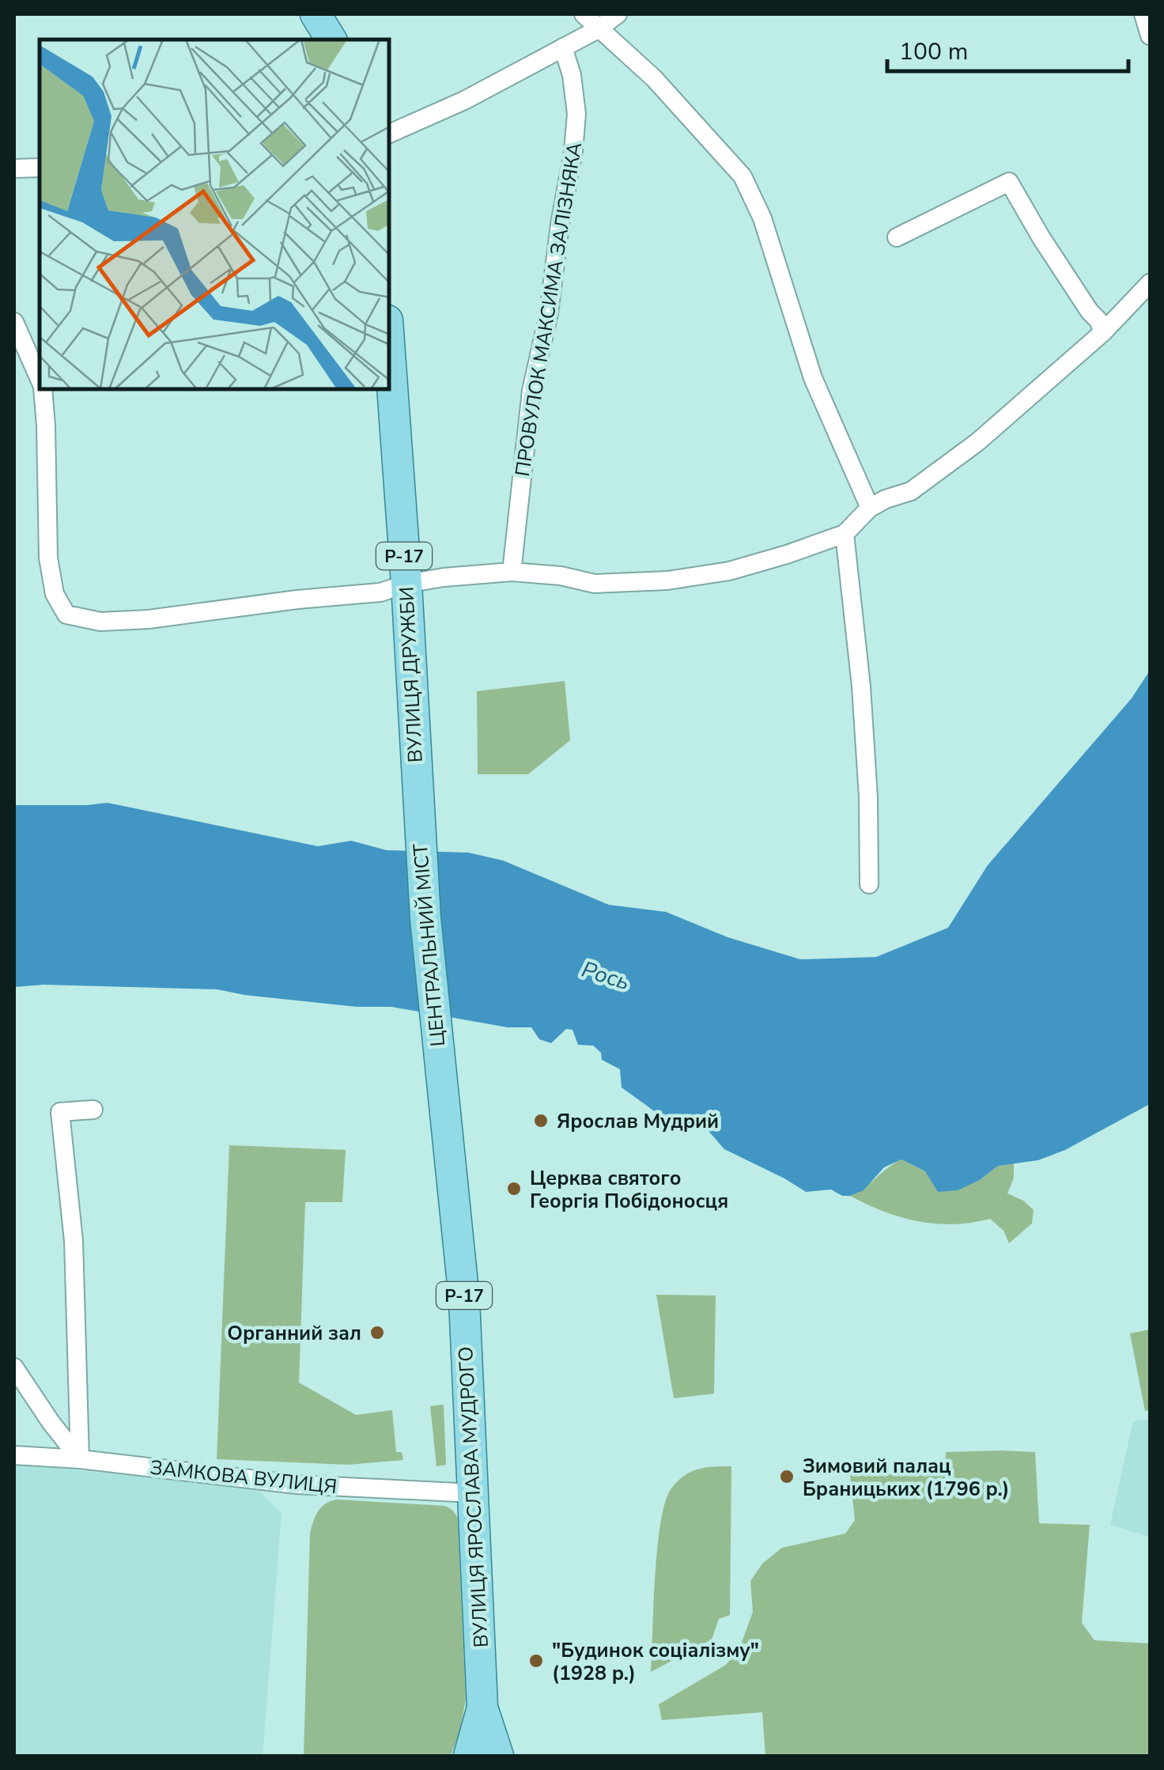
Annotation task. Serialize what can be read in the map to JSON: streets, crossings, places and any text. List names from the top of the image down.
{
  "streets": {
    "main road": [
      "Р-17",
      "ВУЛИЦЯ ДРУЖБИ",
      "ЦЕНТРАЛЬНИЙ МІСТ",
      "ВУЛИЦЯ ЯРОСЛАВА МУДРОГО"
    ],
    "street": ["ПРОВУЛОК МАКСИМА ЗАЛІЗНЯКА", "ЗАМКОВА ВУЛИЦЯ"]
  },
  "crossings": [
    ["ВУЛИЦЯ ДРУЖБИ", "ЦЕНТРАЛЬНИЙ МІСТ"],
    ["ЦЕНТРАЛЬНИЙ МІСТ", "ВУЛИЦЯ ЯРОСЛАВА МУДРОГО"],
    ["ЗАМКОВА ВУЛИЦЯ", "ВУЛИЦЯ ЯРОСЛАВА МУДРОГО"]
  ],
  "water": ["Рось"],
  "places": [
    "Ярослав Мудрий",
    "Церква святого Георгія Побідоносця",
    "Органний зал",
    "Зимовий палац Браницьких (1796 р.)",
    "\"Будинок соціалізму\" (1928 р.)"
  ],
  "scale_bar": "100 m"
}
